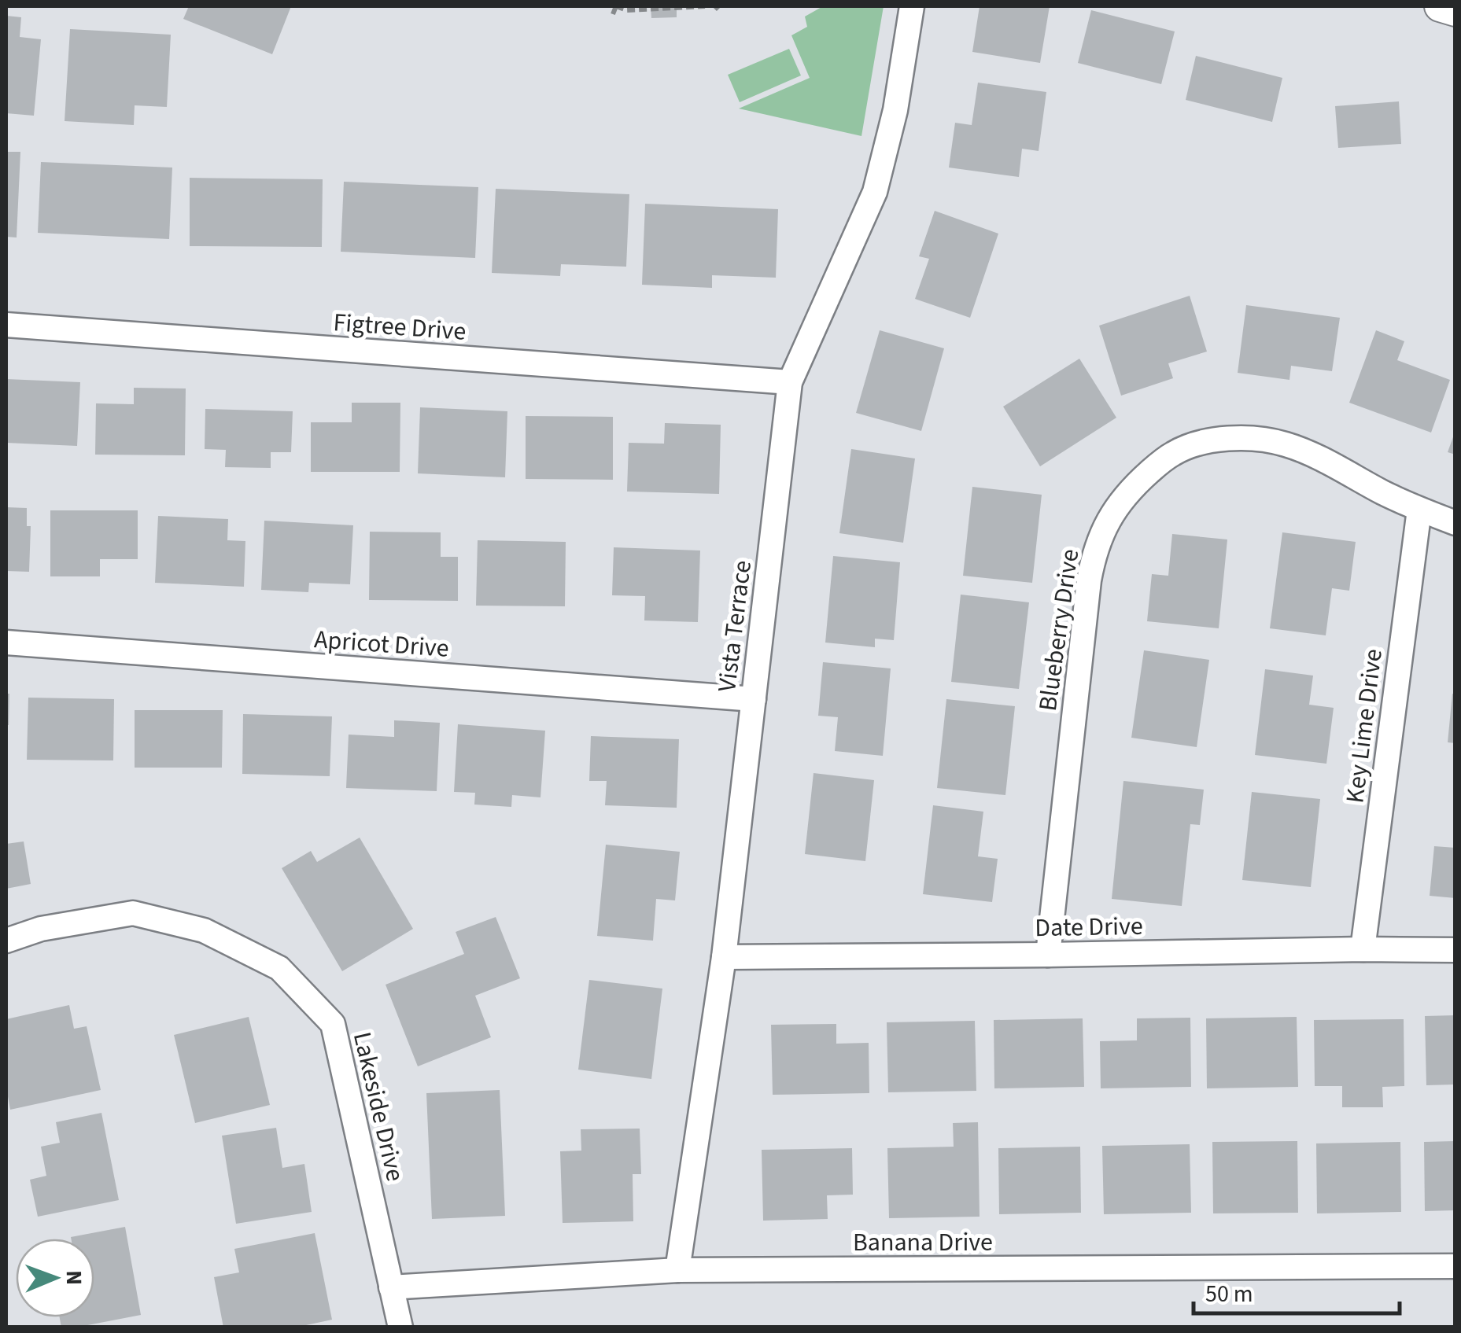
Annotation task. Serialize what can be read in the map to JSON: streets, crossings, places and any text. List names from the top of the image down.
{
  "streets": {
    "street": [
      "Figtree Drive",
      "Vista Terrace",
      "Blueberry Drive",
      "Apricot Drive",
      "Key Lime Drive",
      "Date Drive",
      "Lakeside Drive",
      "Banana Drive"
    ]
  },
  "crossings": [
    ["Figtree Drive", "Vista Terrace"],
    ["Vista Terrace", "Apricot Drive"],
    ["Vista Terrace", "Date Drive"],
    ["Vista Terrace", "Banana Drive"],
    ["Blueberry Drive", "Key Lime Drive"],
    ["Blueberry Drive", "Date Drive"],
    ["Key Lime Drive", "Date Drive"],
    ["Lakeside Drive", "Banana Drive"]
  ],
  "scale_bar": "50 m",
  "north": "right"
}
